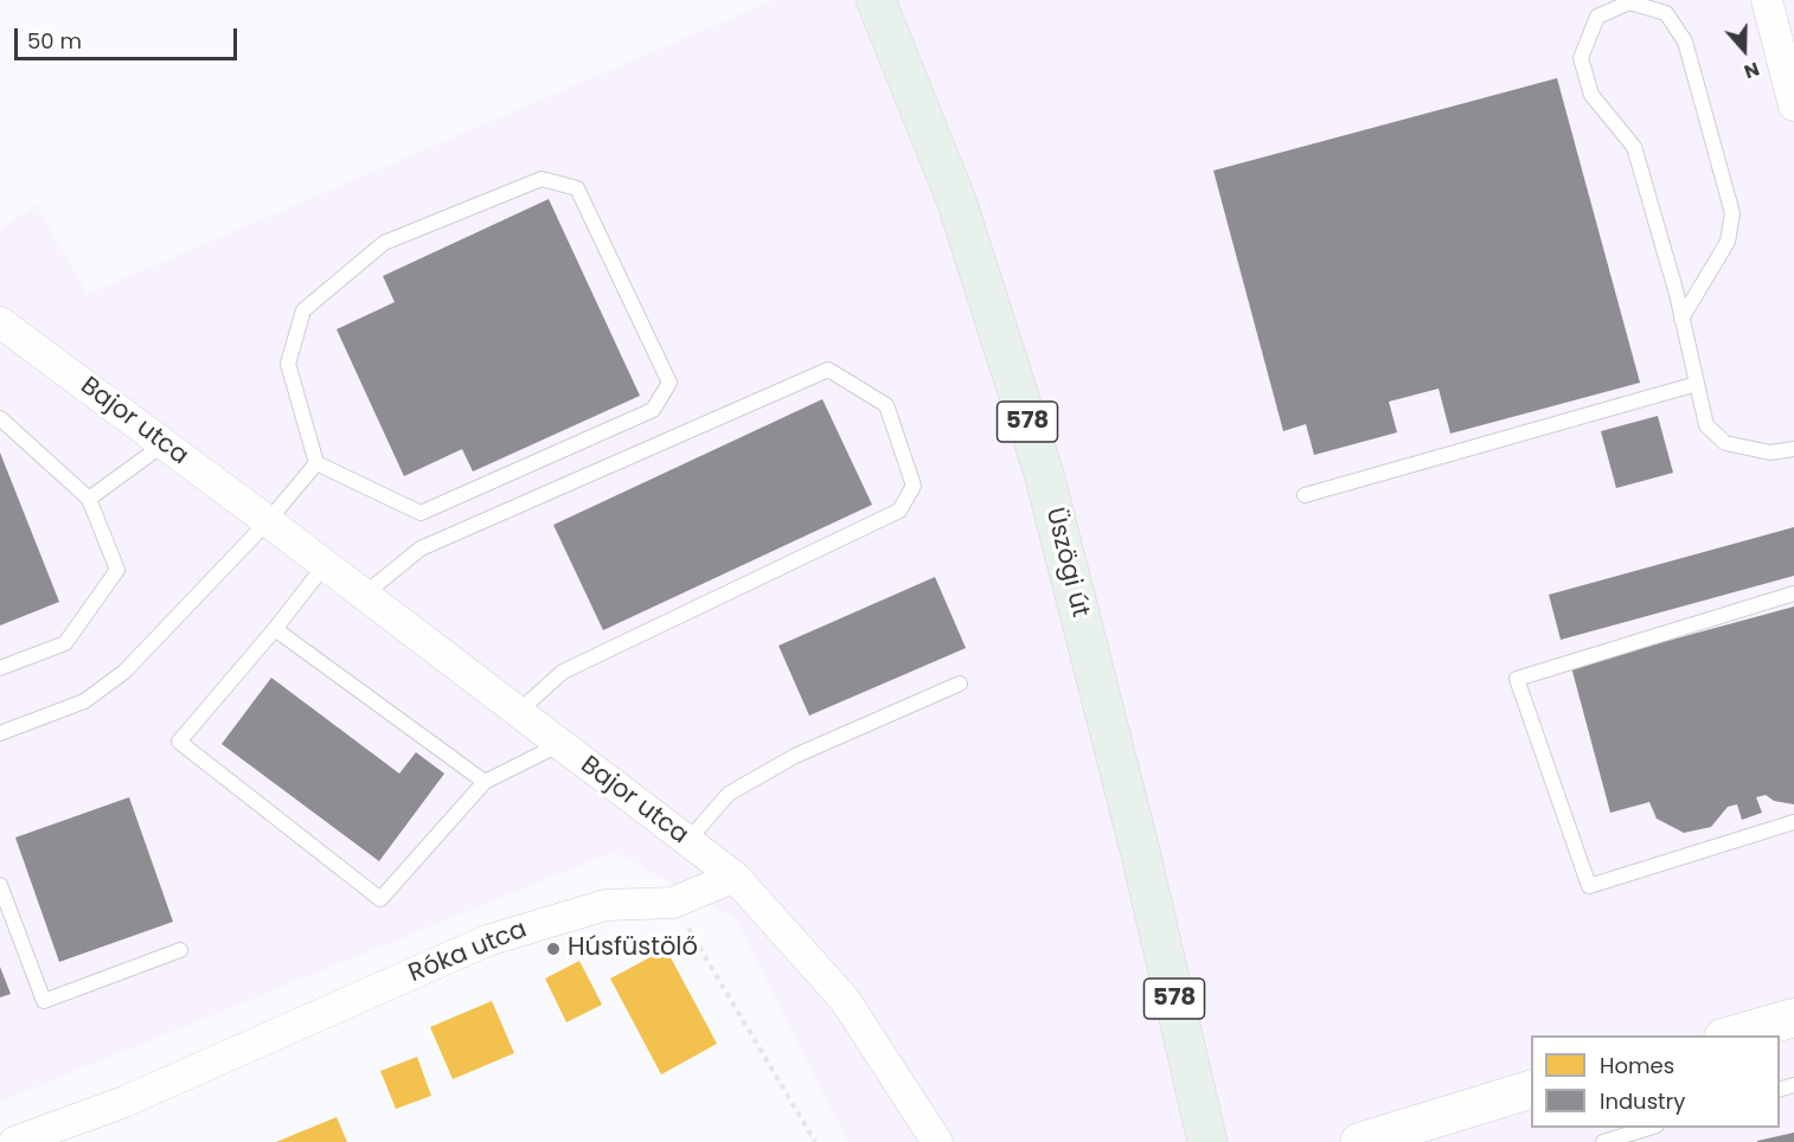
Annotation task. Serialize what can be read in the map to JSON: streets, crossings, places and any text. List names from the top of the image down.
{
  "streets": {
    "main road": ["578", "Üszögi út"],
    "street": ["Bajor utca", "Róka utca"]
  },
  "places": ["Húsfüstölő"],
  "legend": ["Homes", "Industry"],
  "scale_bar": "50 m",
  "north": "bottom"
}
